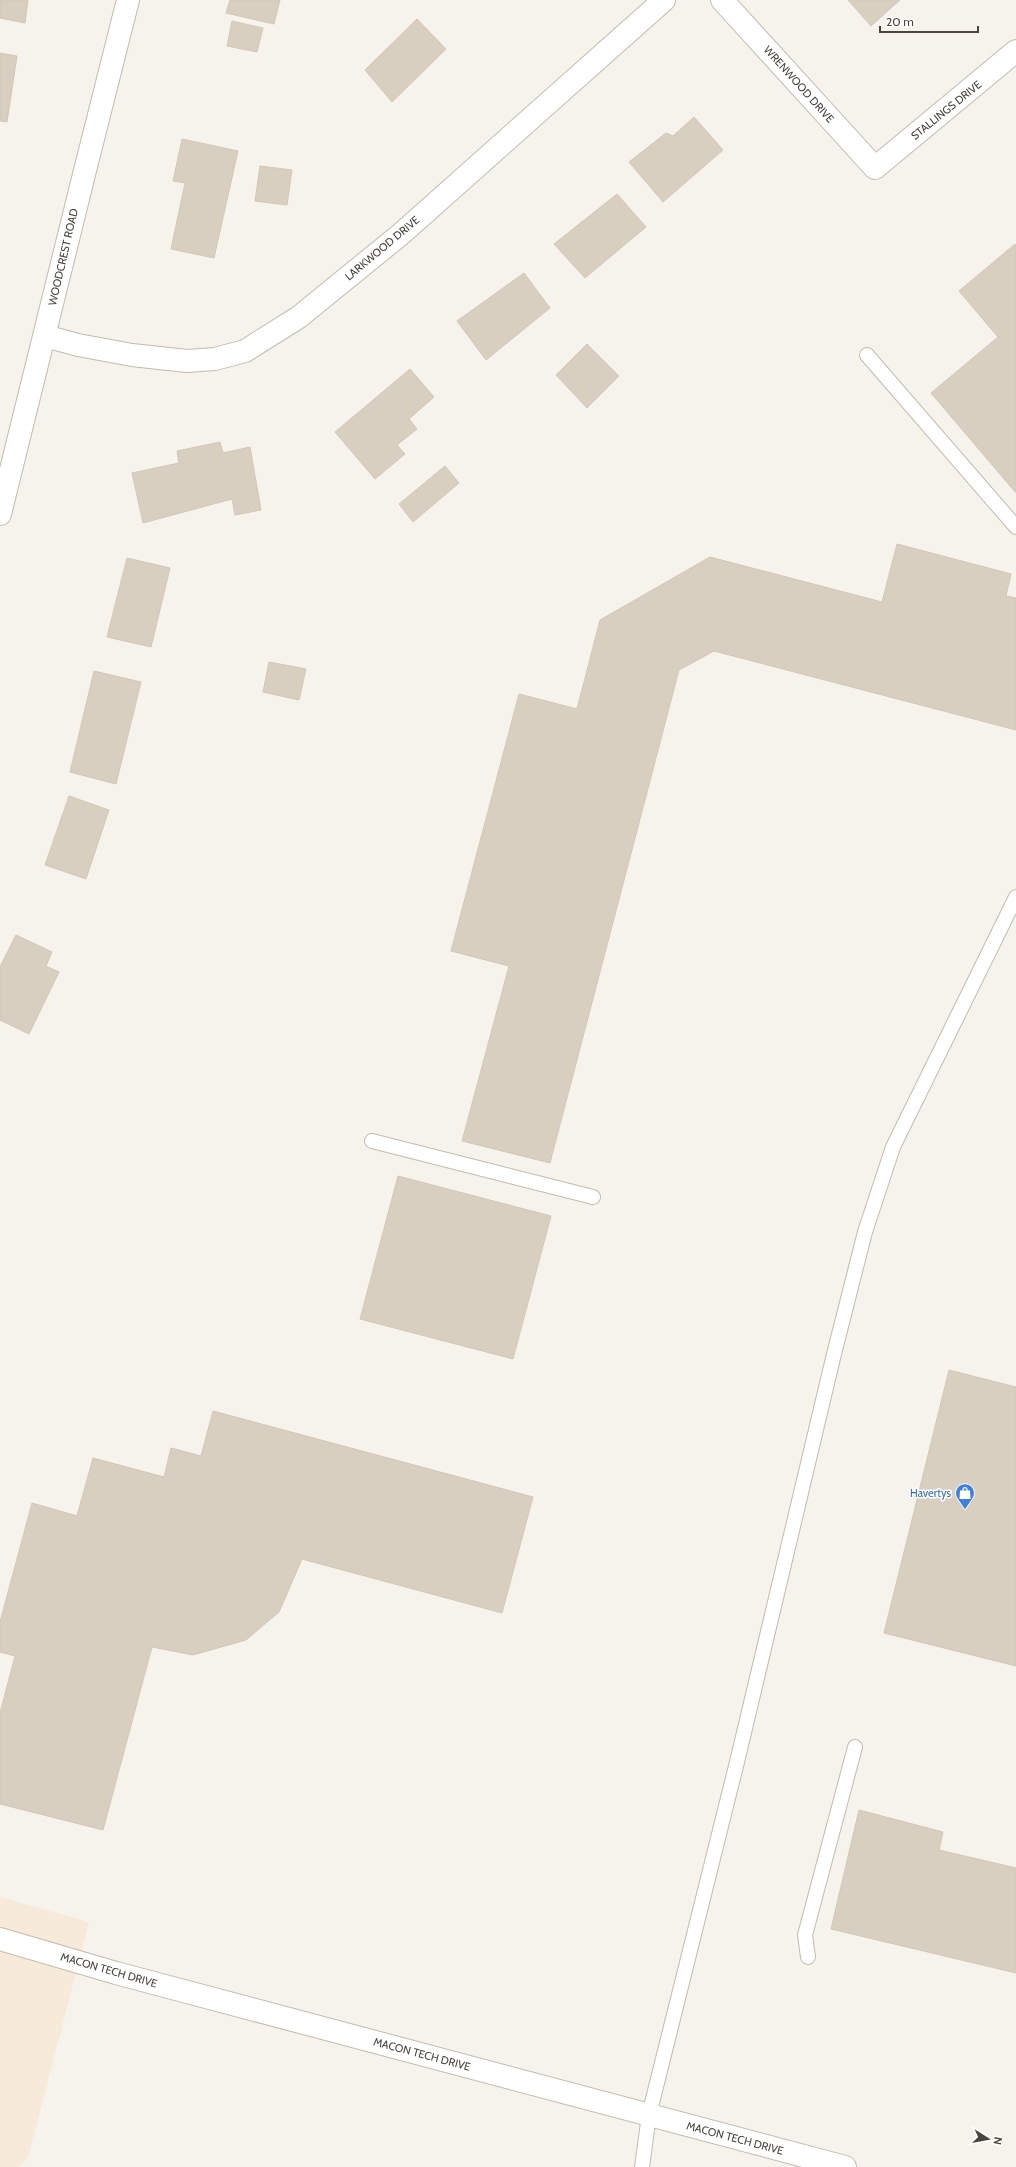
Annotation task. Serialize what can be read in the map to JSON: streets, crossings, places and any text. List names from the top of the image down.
{
  "streets": {
    "street": [
      "WRENWOOD DRIVE",
      "STALLINGS DRIVE",
      "LARKWOOD DRIVE",
      "WOODCREST ROAD",
      "MACON TECH DRIVE"
    ]
  },
  "crossings": [
    ["WRENWOOD DRIVE", "STALLINGS DRIVE"],
    ["LARKWOOD DRIVE", "WOODCREST ROAD"]
  ],
  "places": {
    "shop": ["Havertys"]
  },
  "scale_bar": "20 m",
  "north": "right"
}
